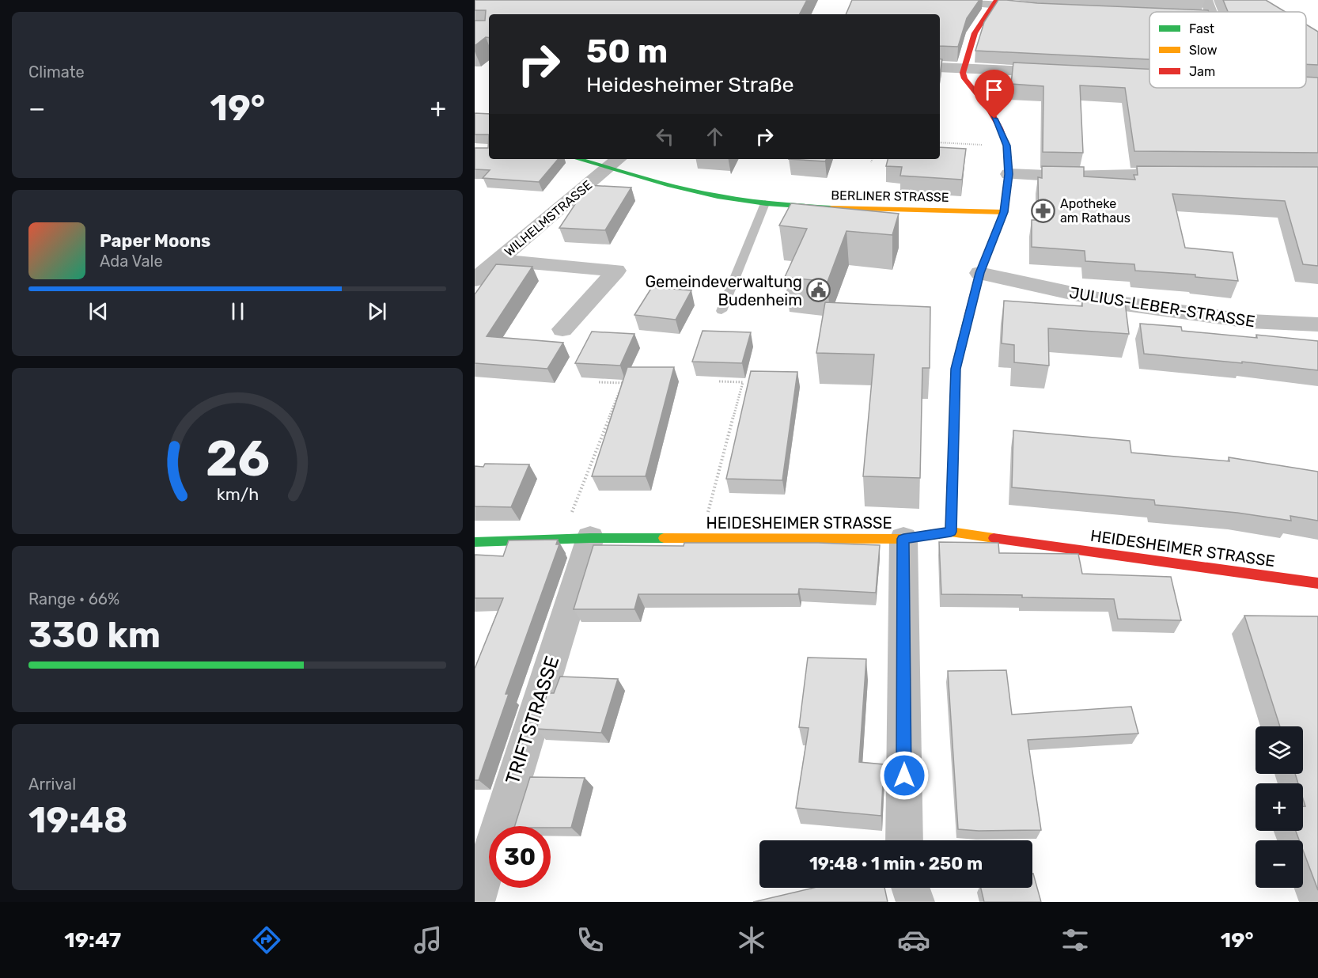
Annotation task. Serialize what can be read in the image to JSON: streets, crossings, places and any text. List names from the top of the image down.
{
  "streets": {
    "street": [
      "BERLINER STRASSE",
      "WILHELMSTRASSE",
      "JULIUS-LEBER-STRASSE",
      "HEIDESHEIMER STRASSE",
      "TRIFTSTRASSE"
    ]
  },
  "crossings": [
    ["BERLINER STRASSE", "WILHELMSTRASSE"],
    ["HEIDESHEIMER STRASSE", "TRIFTSTRASSE"]
  ],
  "places": {
    "pharmacy": ["Apotheke am Rathaus"],
    "public building": ["Gemeindeverwaltung Budenheim"]
  },
  "legend": ["Fast", "Slow", "Jam"],
  "page": {
    "tile": [
      "Climate",
      ["Range · 66%", "330 km"],
      ["Arrival", "19:48"]
    ],
    "turn": ["50 m", "Heidesheimer Straße"],
    "heat": ["−", "19°", "+"],
    "song": ["Paper Moons", "Ada Vale"],
    "map_buttons": ["+", "−"],
    "limit": "30",
    "trip": "19:48 · 1 min · 250 m",
    "tabs": ["19:47", "19°"],
    "gauge": ["26", "km/h"]
  }
}
